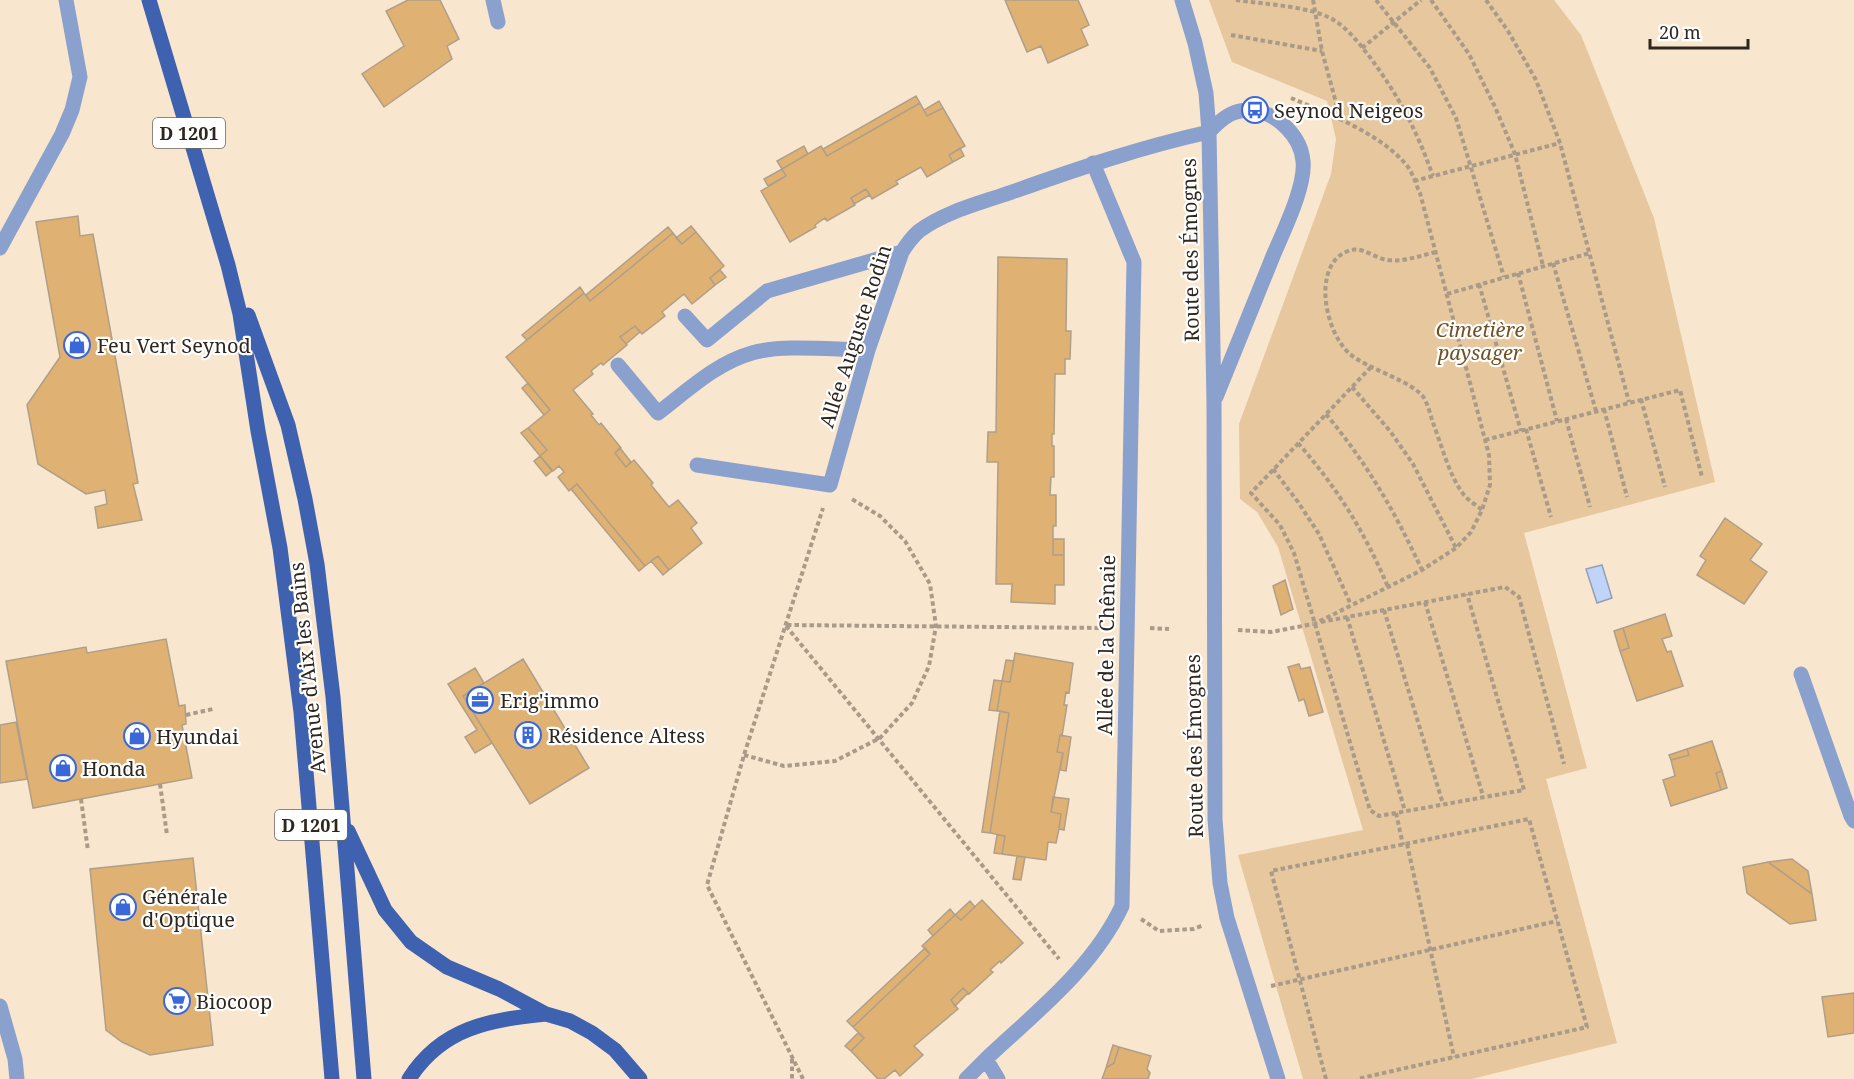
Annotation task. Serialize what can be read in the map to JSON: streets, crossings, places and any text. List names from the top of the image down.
{
  "streets": {
    "main road": ["D 1201", "Avenue d'Aix les Bains"],
    "street": ["Route des Émognes", "Allée Auguste Rodin", "Allée de la Chênaie"]
  },
  "crossings": [
    ["Route des Émognes", "Allée Auguste Rodin"],
    ["Allée Auguste Rodin", "Allée de la Chênaie"]
  ],
  "parks": ["Cimetière paysager"],
  "places": {
    "bus stop": ["Seynod Neigeos"],
    "shop": [
      "Feu Vert Seynod",
      "Hyundai",
      "Honda",
      "Générale d'Optique"
    ],
    "office": ["Erig'immo"],
    "building": ["Résidence Altess"],
    "supermarket": ["Biocoop"]
  },
  "scale_bar": "20 m"
}
